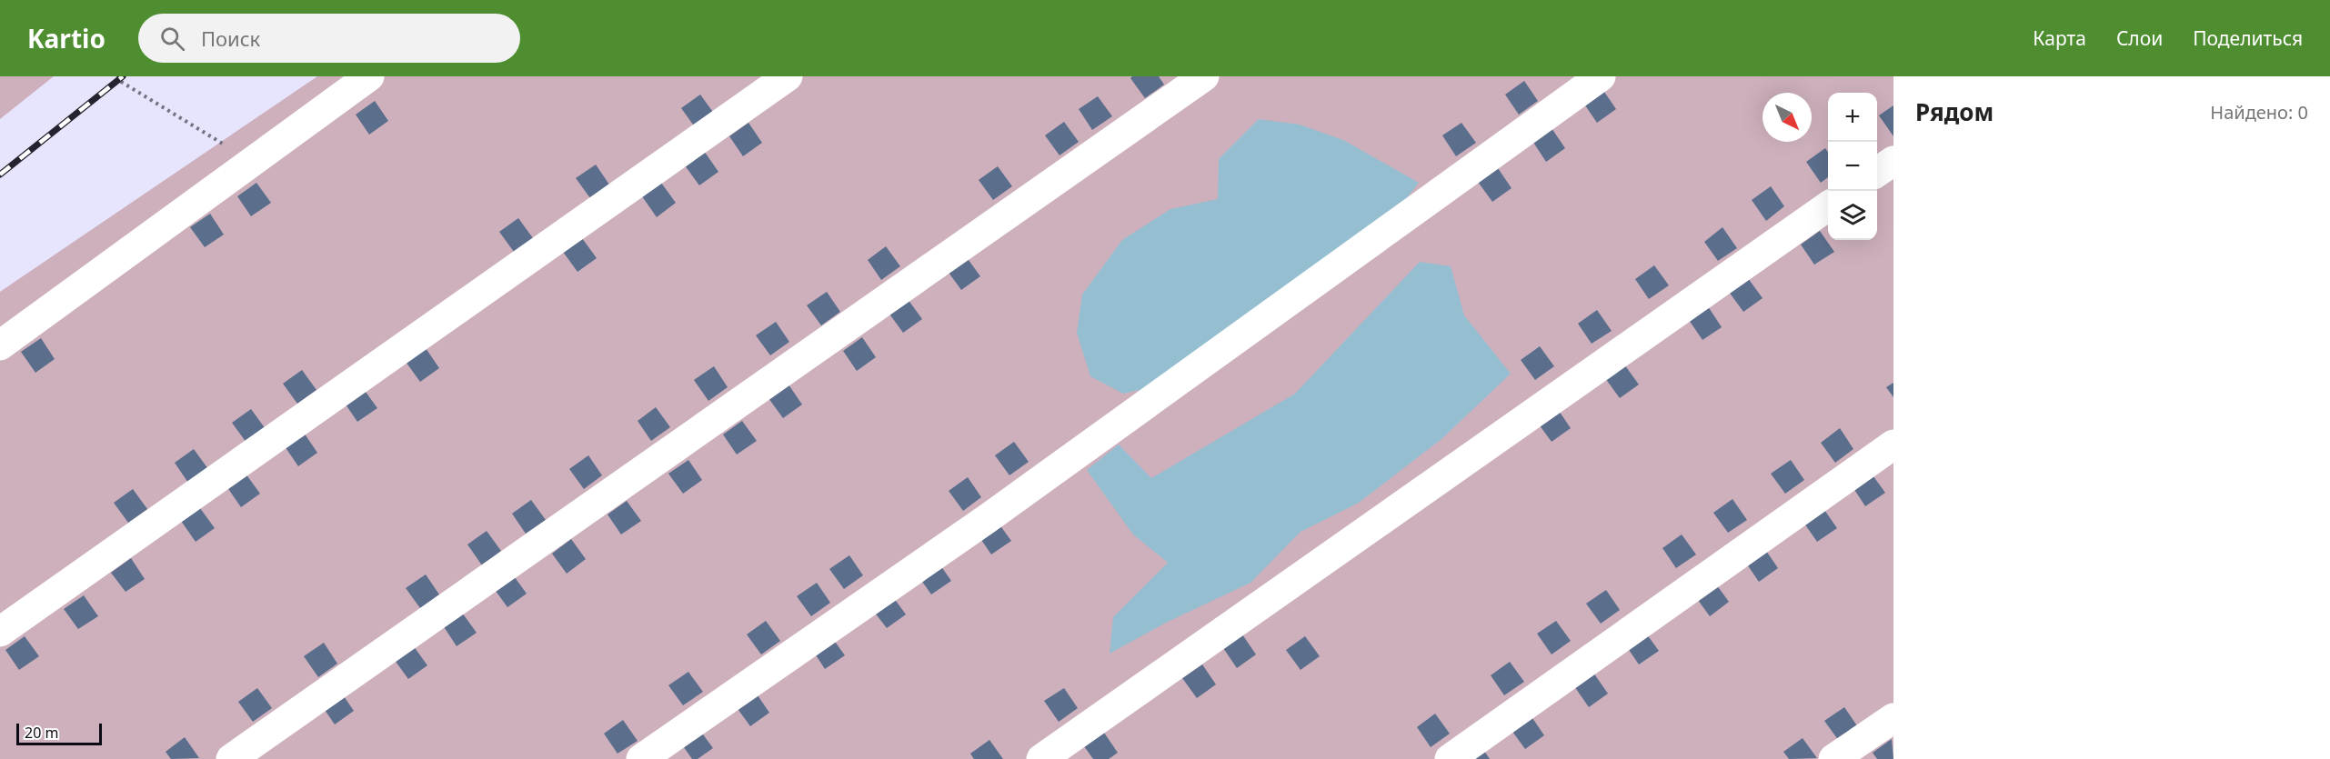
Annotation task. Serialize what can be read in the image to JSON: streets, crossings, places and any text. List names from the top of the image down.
{
  "scale_bar": "20 m",
  "north": "bottom right",
  "page": {
    "header": "Kartio",
    "search": "Поиск",
    "nav": ["Карта", "Слои", "Поделиться"],
    "heading": ["Рядом", "Найдено: 0"],
    "map_buttons": ["+", "−"],
    "scale": "20 m"
  }
}
